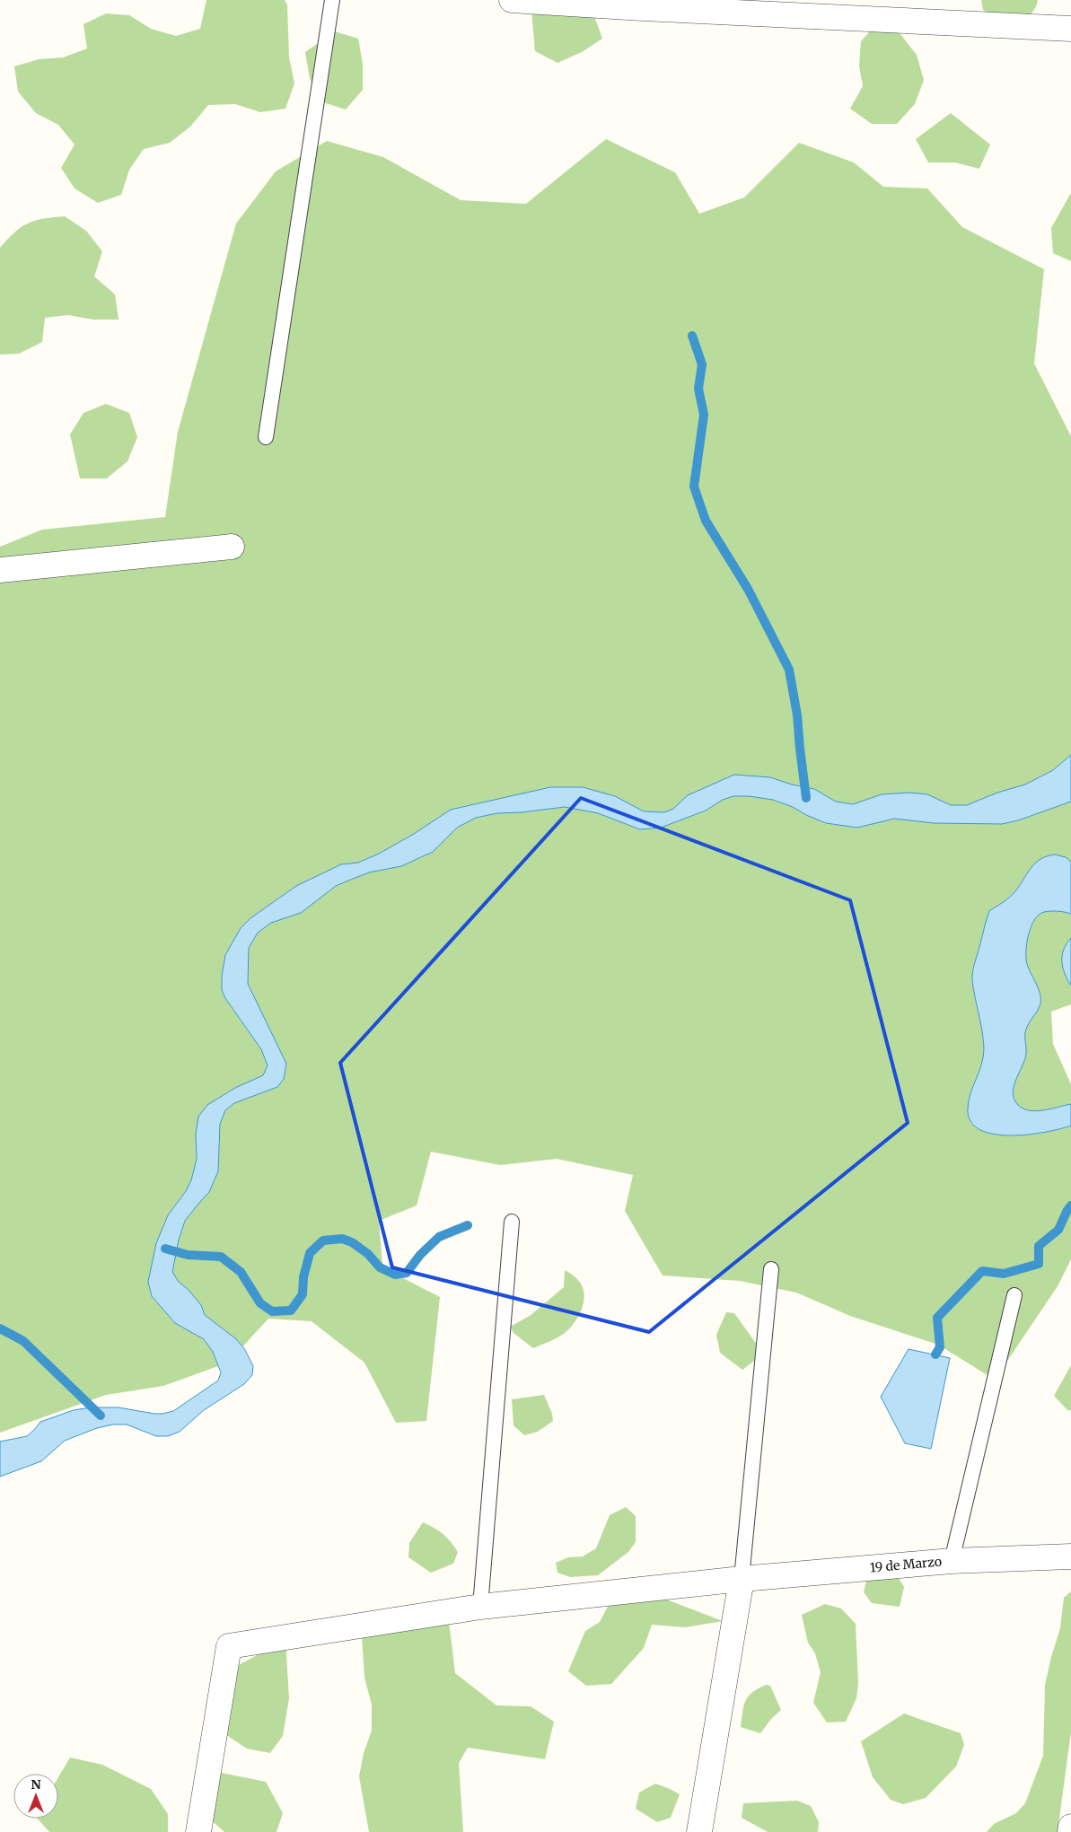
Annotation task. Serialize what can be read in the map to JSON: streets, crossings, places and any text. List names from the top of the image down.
{
  "streets": {
    "street": ["19 de Marzo"]
  },
  "north": "top"
}
